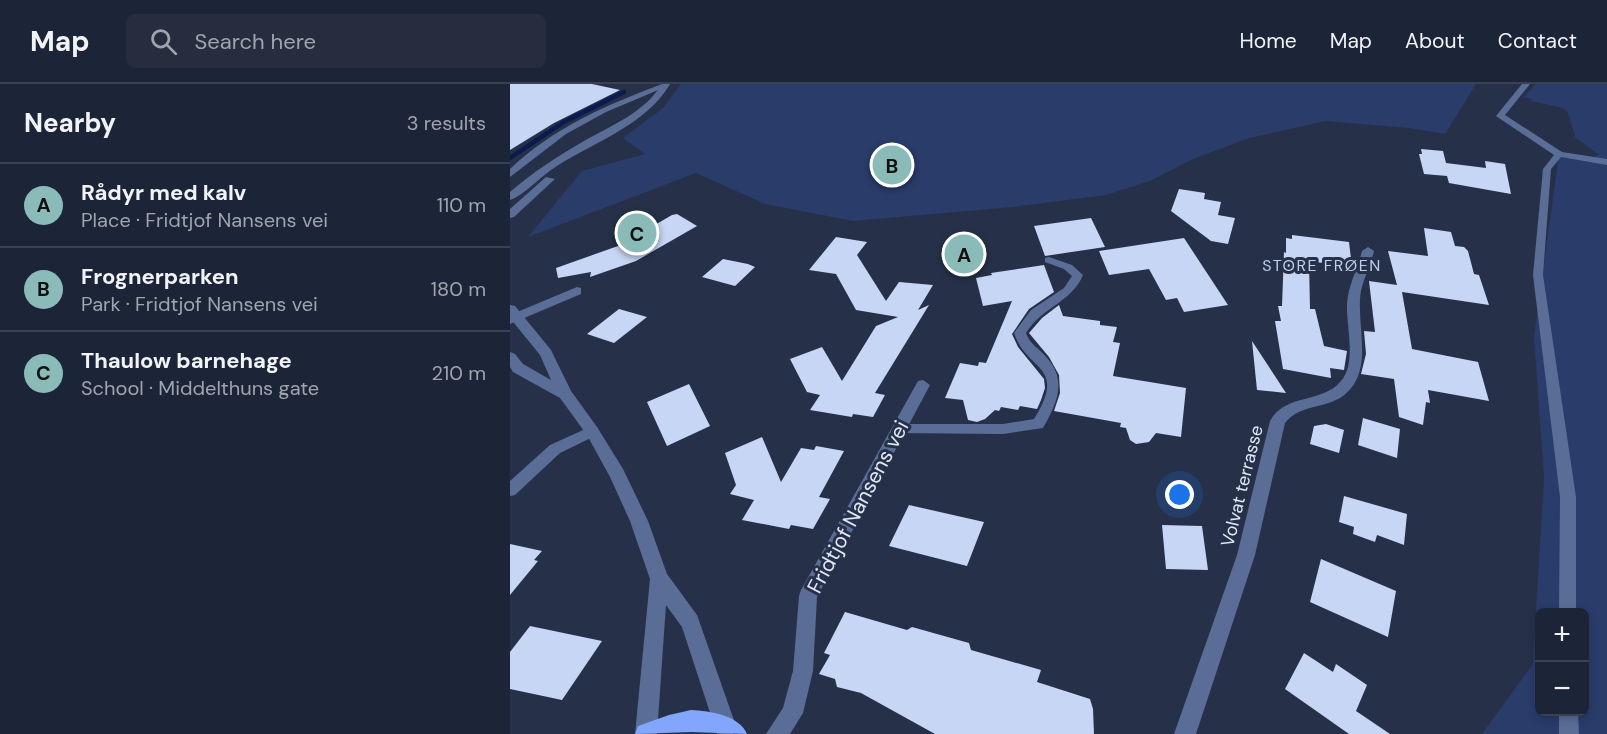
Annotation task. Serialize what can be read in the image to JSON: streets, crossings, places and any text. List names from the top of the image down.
{
  "streets": {
    "street": ["Volvat terrasse", "Fridtjof Nansens vei"]
  },
  "districts": ["STORE FRØEN"],
  "page": {
    "header": "Map",
    "search": "Search here",
    "nav": [
      "Home",
      "Map",
      "About",
      "Contact"
    ],
    "heading": ["Nearby", "3 results"],
    "pins": ["B", "C", "A"],
    "list": [
      {
        "mark": "A",
        "name": "Rådyr med kalv",
        "note": "Place · Fridtjof Nansens vei",
        "value": "110 m"
      },
      {
        "mark": "B",
        "name": "Frognerparken",
        "note": "Park · Fridtjof Nansens vei",
        "value": "180 m"
      },
      {
        "mark": "C",
        "name": "Thaulow barnehage",
        "note": "School · Middelthuns gate",
        "value": "210 m"
      }
    ],
    "map_buttons": ["+", "−"]
  }
}
